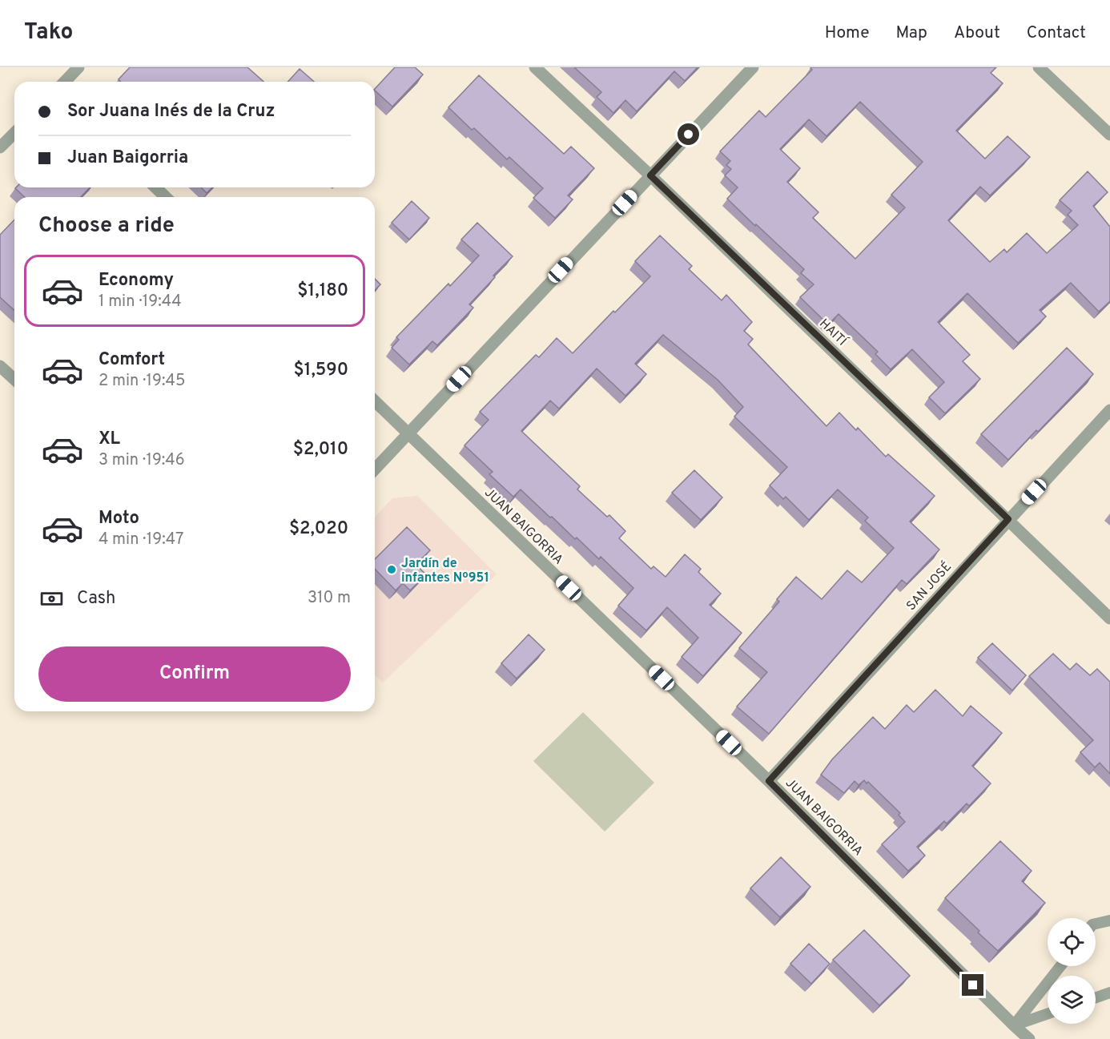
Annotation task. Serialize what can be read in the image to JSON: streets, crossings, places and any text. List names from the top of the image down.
{
  "streets": {
    "street": ["HAITÍ", "JUAN BAIGORRIA", "SAN JOSÉ"]
  },
  "crossings": [
    ["HAITÍ", "SAN JOSÉ"],
    ["JUAN BAIGORRIA", "SAN JOSÉ"]
  ],
  "places": ["Jardín de infantes Nº951"],
  "page": {
    "header": "Tako",
    "nav": [
      "Home",
      "Map",
      "About",
      "Contact"
    ],
    "banner": ["Sor Juana Inés de la Cruz", "Juan Baigorria"],
    "heading": "Choose a ride",
    "list": [
      {
        "name": "Economy",
        "note": "1 min · 19:44",
        "value": "$1,180"
      },
      {
        "name": "Comfort",
        "note": "2 min · 19:45",
        "value": "$1,590"
      },
      {
        "name": "XL",
        "note": "3 min · 19:46",
        "value": "$2,010"
      },
      {
        "name": "Moto",
        "note": "4 min · 19:47",
        "value": "$2,020"
      }
    ],
    "pay": ["Cash", "310 m"],
    "buttons": "Confirm"
  }
}
